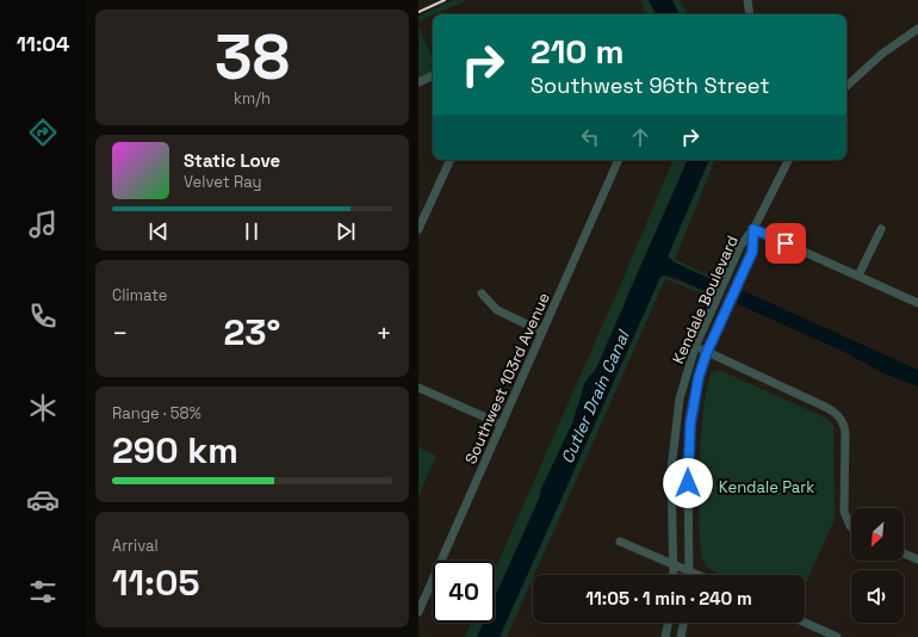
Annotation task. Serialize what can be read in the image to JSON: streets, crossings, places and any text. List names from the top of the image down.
{
  "streets": {
    "street": ["Kendale Boulevard", "Southwest 103rd Avenue"]
  },
  "water": ["Cutler Drain Canal"],
  "parks": ["Kendale Park"],
  "north": "bottom left",
  "page": {
    "tabs": "11:04",
    "tile": [
      ["38", "km/h"],
      "Climate",
      ["Range · 58%", "290 km"],
      ["Arrival", "11:05"]
    ],
    "turn": ["210 m", "Southwest 96th Street"],
    "song": ["Static Love", "Velvet Ray"],
    "heat": ["−", "23°", "+"],
    "limit": "40",
    "trip": "11:05 · 1 min · 240 m"
  }
}
